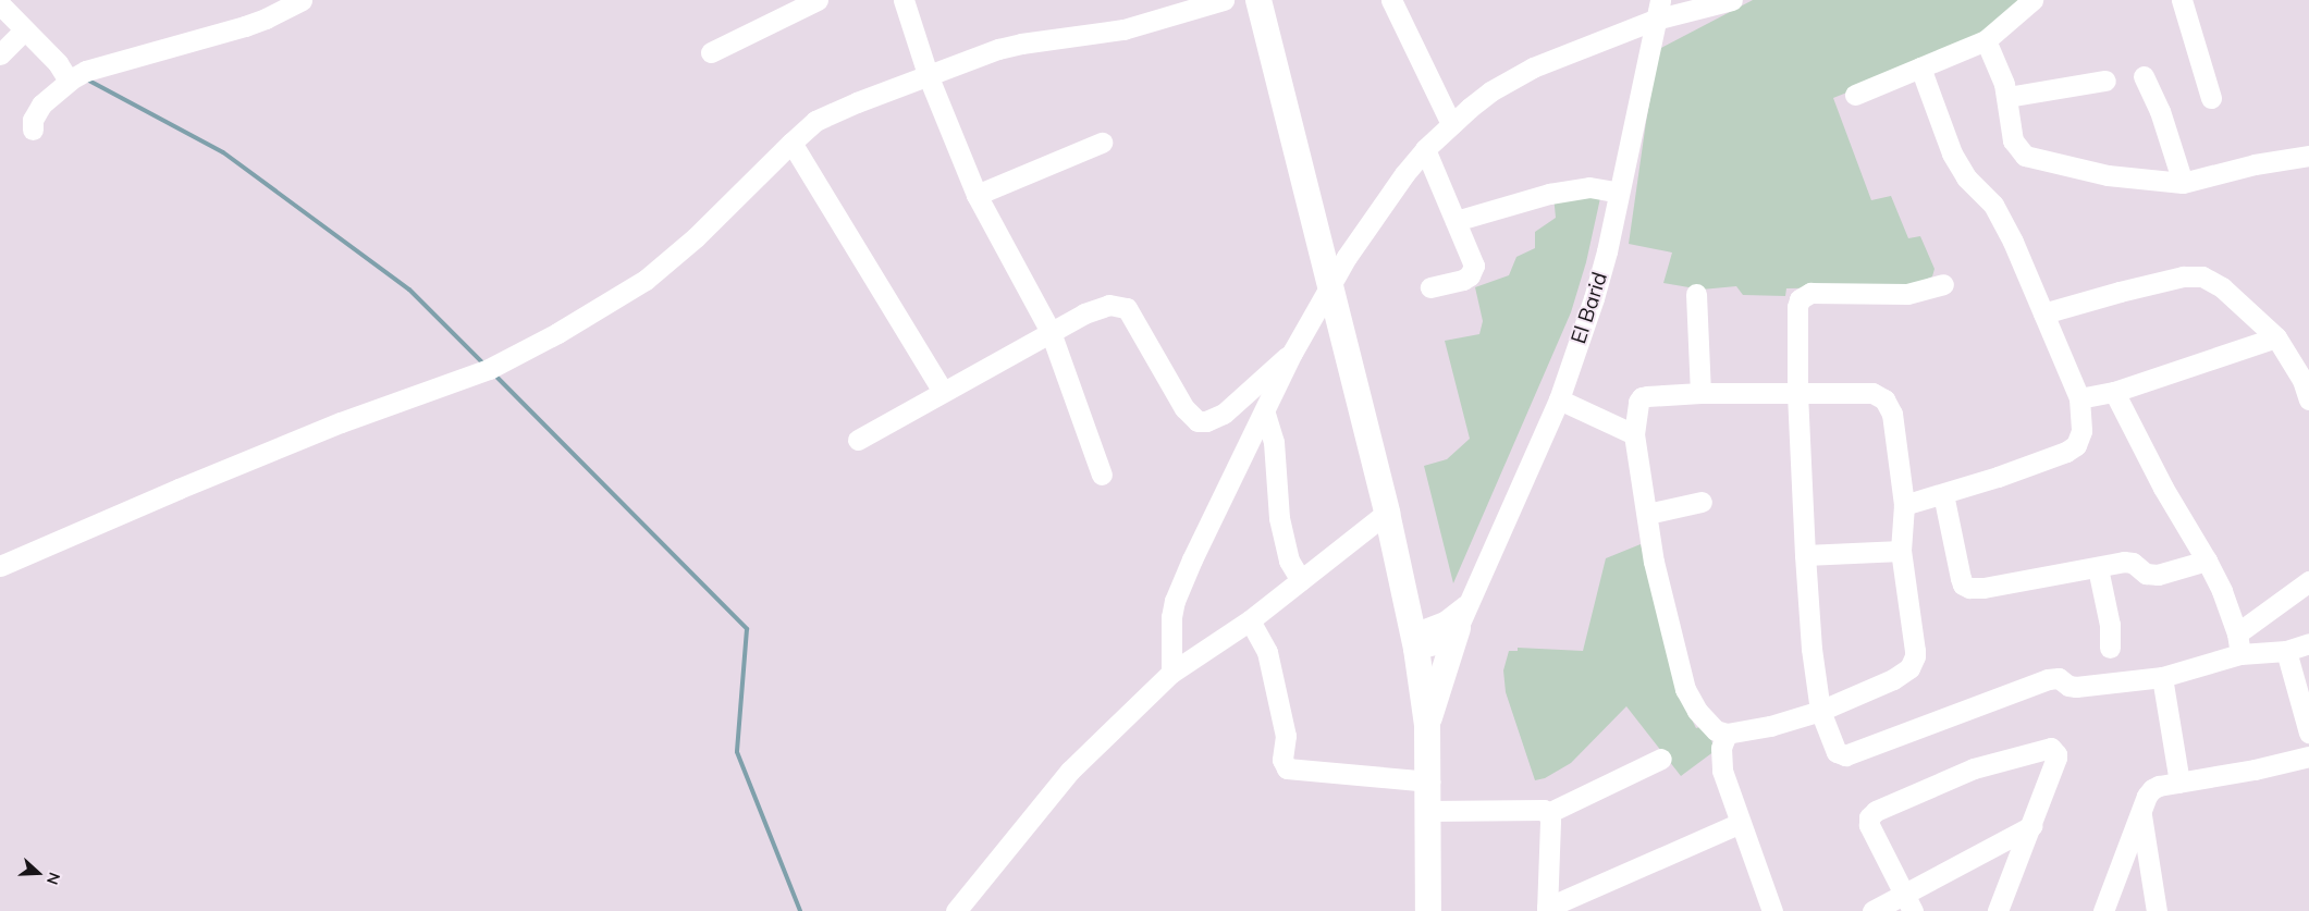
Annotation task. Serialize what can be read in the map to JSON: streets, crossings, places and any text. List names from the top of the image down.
{
  "streets": {
    "street": ["El Barid"]
  },
  "north": "right"
}
